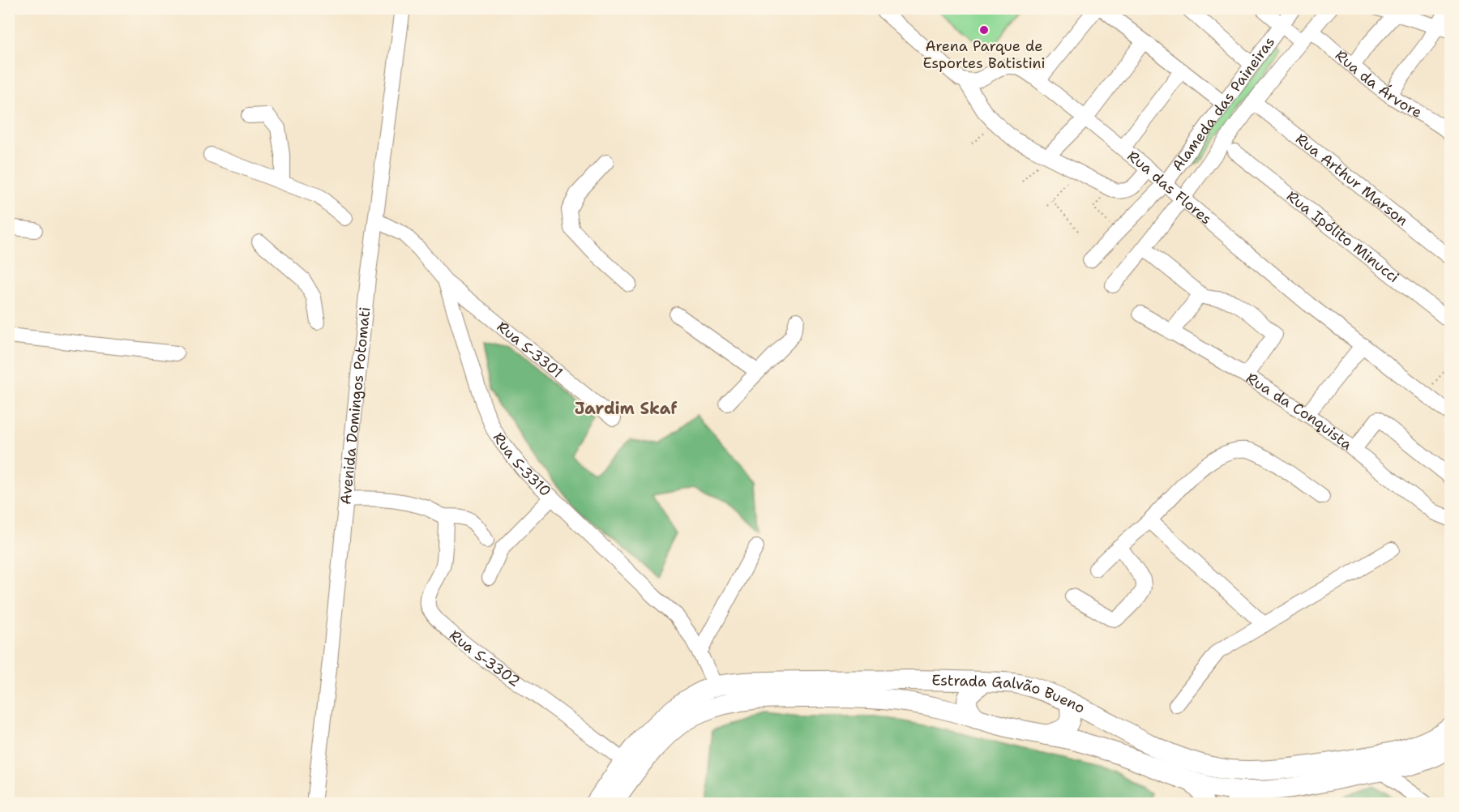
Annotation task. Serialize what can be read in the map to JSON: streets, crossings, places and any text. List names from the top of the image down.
{
  "streets": {
    "main road": ["Estrada Galvão Bueno"],
    "street": [
      "Rua da Árvore",
      "Alameda das Paineiras",
      "Rua Arthur Marson",
      "Rua das Flores",
      "Rua Ipólito Minucci",
      "Rua S-3301",
      "Avenida Domingos Potomati",
      "Rua da Conquista",
      "Rua S-3310",
      "Rua S-3302"
    ]
  },
  "crossings": [
    ["Rua da Árvore", "Alameda das Paineiras"],
    ["Alameda das Paineiras", "Rua Arthur Marson"],
    ["Alameda das Paineiras", "Rua das Flores"],
    ["Rua S-3301", "Rua S-3310"],
    ["Avenida Domingos Potomati", "Rua S-3310"],
    ["Rua S-3310", "Estrada Galvão Bueno"],
    ["Rua S-3302", "Estrada Galvão Bueno"]
  ],
  "districts": ["Jardim Skaf"],
  "places": ["Arena Parque de Esportes Batistini"]
}
